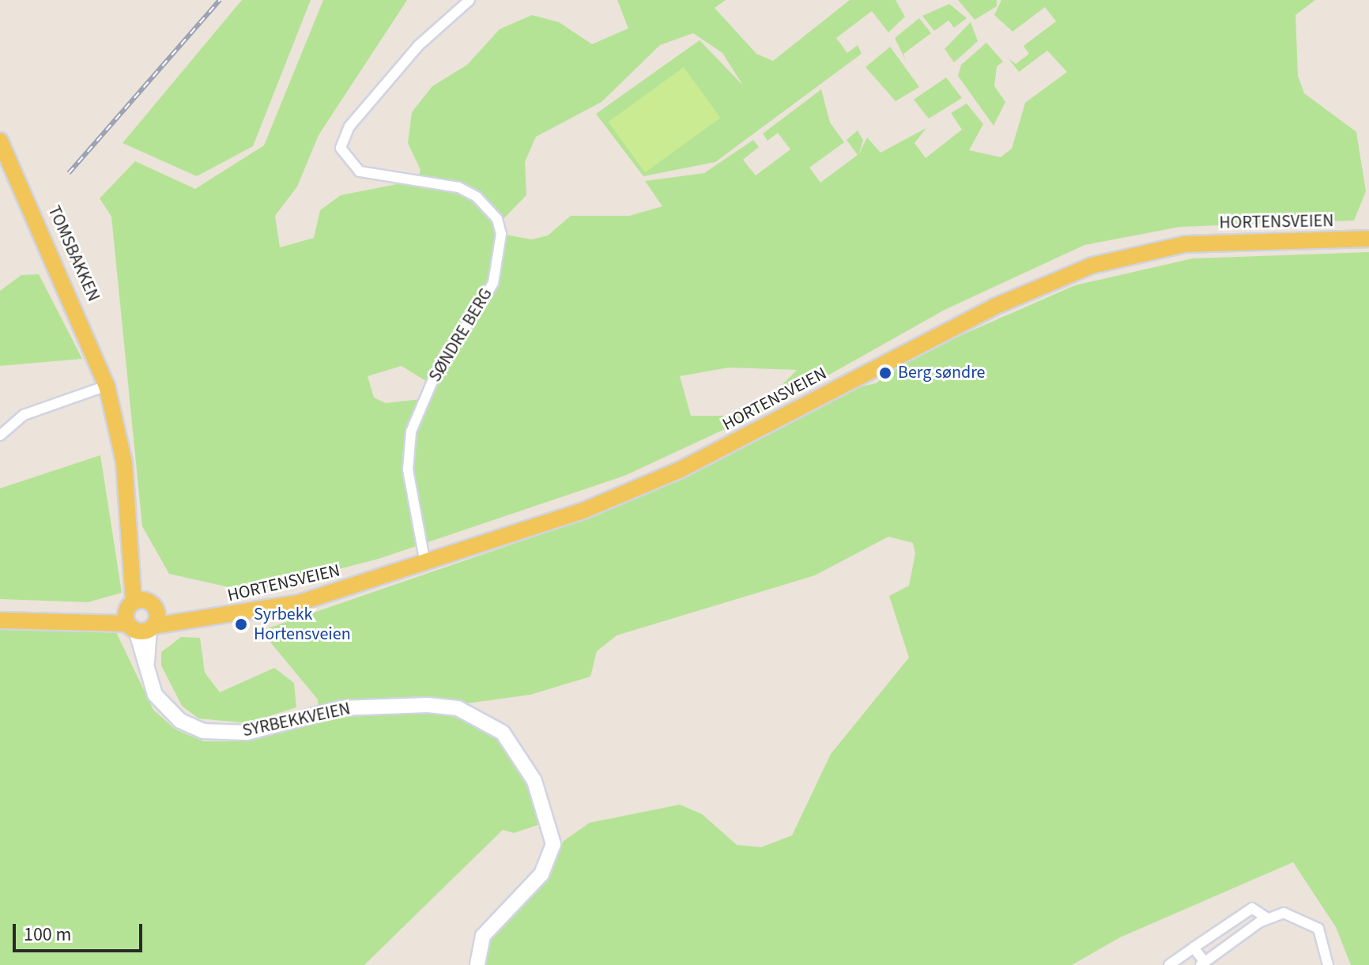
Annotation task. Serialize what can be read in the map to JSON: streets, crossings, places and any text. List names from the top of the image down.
{
  "streets": {
    "main road": ["HORTENSVEIEN", "TOMSBAKKEN", "SYRBEKKVEIEN"],
    "street": ["SØNDRE BERG"]
  },
  "crossings": [
    ["HORTENSVEIEN", "TOMSBAKKEN"],
    ["HORTENSVEIEN", "SØNDRE BERG"],
    ["HORTENSVEIEN", "SYRBEKKVEIEN"],
    ["TOMSBAKKEN", "SYRBEKKVEIEN"]
  ],
  "places": ["Berg søndre", "Syrbekk Hortensveien"],
  "scale_bar": "100 m"
}
